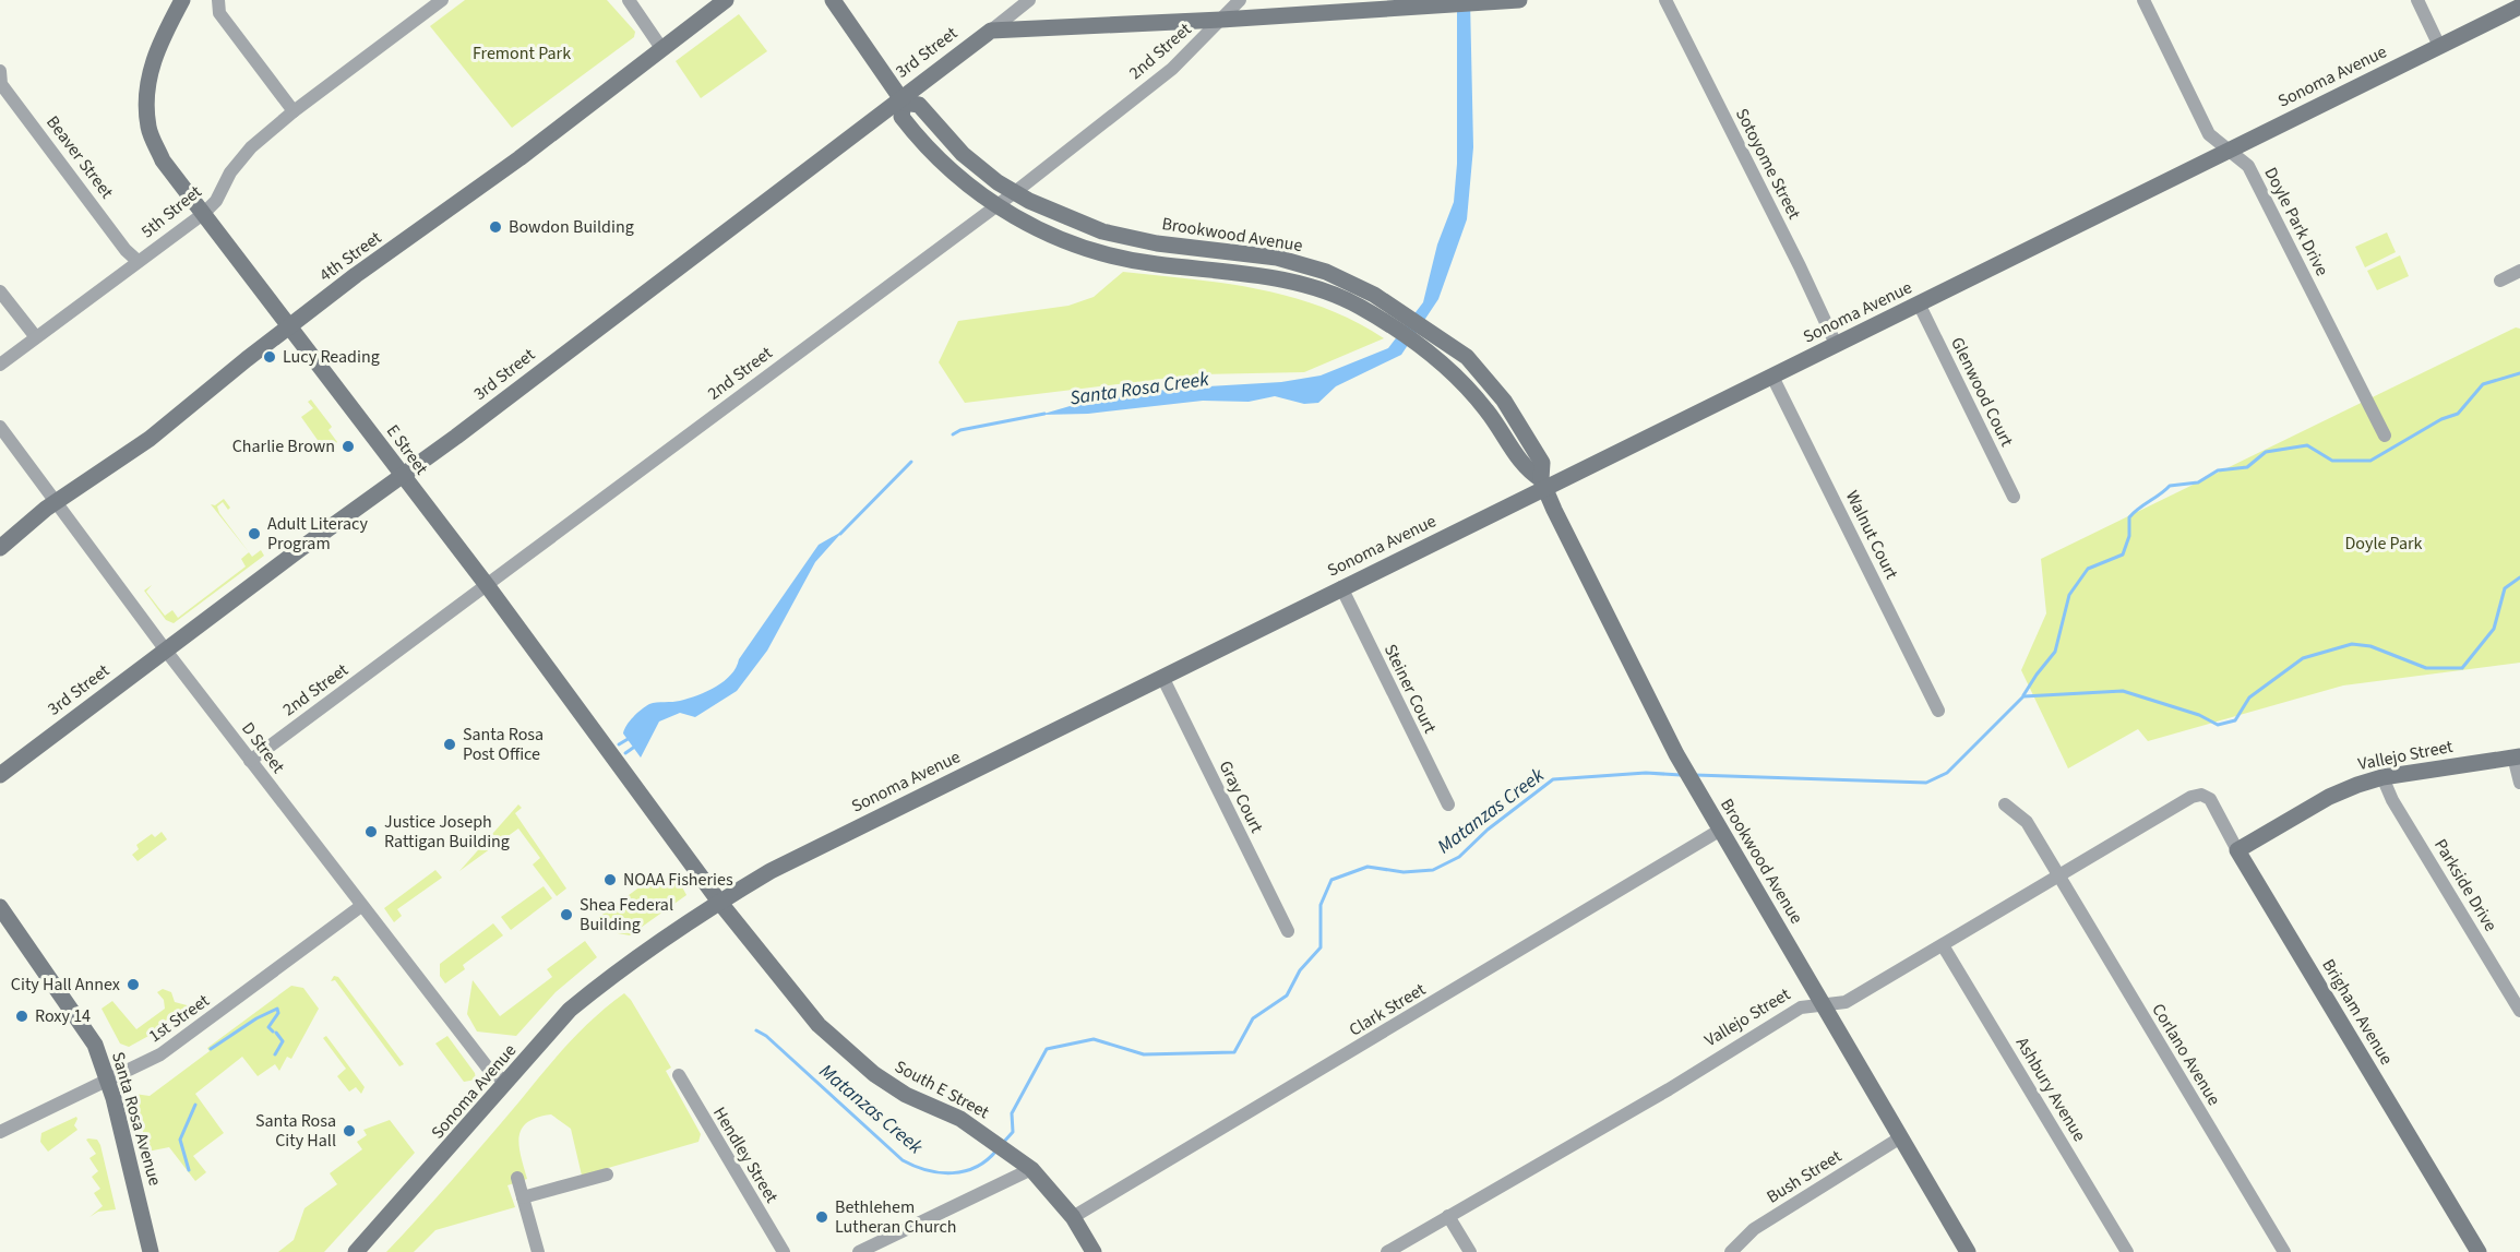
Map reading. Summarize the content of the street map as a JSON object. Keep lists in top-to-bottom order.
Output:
{
  "streets": {
    "street": [
      "2nd Street",
      "3rd Street",
      "Sonoma Avenue",
      "Beaver Street",
      "Sotoyome Street",
      "5th Street",
      "Doyle Park Drive",
      "Brookwood Avenue",
      "4th Street",
      "Glenwood Court",
      "E Street",
      "Walnut Court",
      "Steiner Court",
      "D Street",
      "Vallejo Street",
      "Gray Court",
      "Parkside Drive",
      "Clark Street",
      "Brigham Avenue",
      "1st Street",
      "Corlano Avenue",
      "South E Street",
      "Ashbury Avenue",
      "Santa Rosa Avenue",
      "Hendley Street",
      "Bush Street"
    ]
  },
  "crossings": [
    ["2nd Street", "Brookwood Avenue"],
    ["2nd Street", "E Street"],
    ["2nd Street", "D Street"],
    ["3rd Street", "Brookwood Avenue"],
    ["3rd Street", "E Street"],
    ["3rd Street", "D Street"],
    ["Sonoma Avenue", "Sotoyome Street"],
    ["Sonoma Avenue", "Doyle Park Drive"],
    ["Sonoma Avenue", "Brookwood Avenue"],
    ["Sonoma Avenue", "Glenwood Court"],
    ["Sonoma Avenue", "E Street"],
    ["Sonoma Avenue", "Walnut Court"],
    ["Sonoma Avenue", "Steiner Court"],
    ["Sonoma Avenue", "D Street"],
    ["Sonoma Avenue", "Gray Court"],
    ["Sonoma Avenue", "South E Street"],
    ["Beaver Street", "5th Street"],
    ["5th Street", "E Street"],
    ["Brookwood Avenue", "Vallejo Street"],
    ["Brookwood Avenue", "Clark Street"],
    ["Brookwood Avenue", "Bush Street"],
    ["4th Street", "E Street"],
    ["4th Street", "D Street"],
    ["E Street", "South E Street"],
    ["D Street", "1st Street"],
    ["Vallejo Street", "Parkside Drive"],
    ["Vallejo Street", "Brigham Avenue"],
    ["Vallejo Street", "Corlano Avenue"],
    ["Vallejo Street", "Ashbury Avenue"],
    ["Clark Street", "South E Street"],
    ["1st Street", "Santa Rosa Avenue"]
  ],
  "water": ["Santa Rosa Creek", "Matanzas Creek"],
  "parks": ["Fremont Park", "Doyle Park"],
  "places": [
    "Bowdon Building",
    "Lucy Reading",
    "Charlie Brown",
    "Adult Literacy Program",
    "Santa Rosa Post Office",
    "Justice Joseph Rattigan Building",
    "NOAA Fisheries",
    "Shea Federal Building",
    "City Hall Annex",
    "Roxy 14",
    "Santa Rosa City Hall",
    "Bethlehem Lutheran Church"
  ]
}
